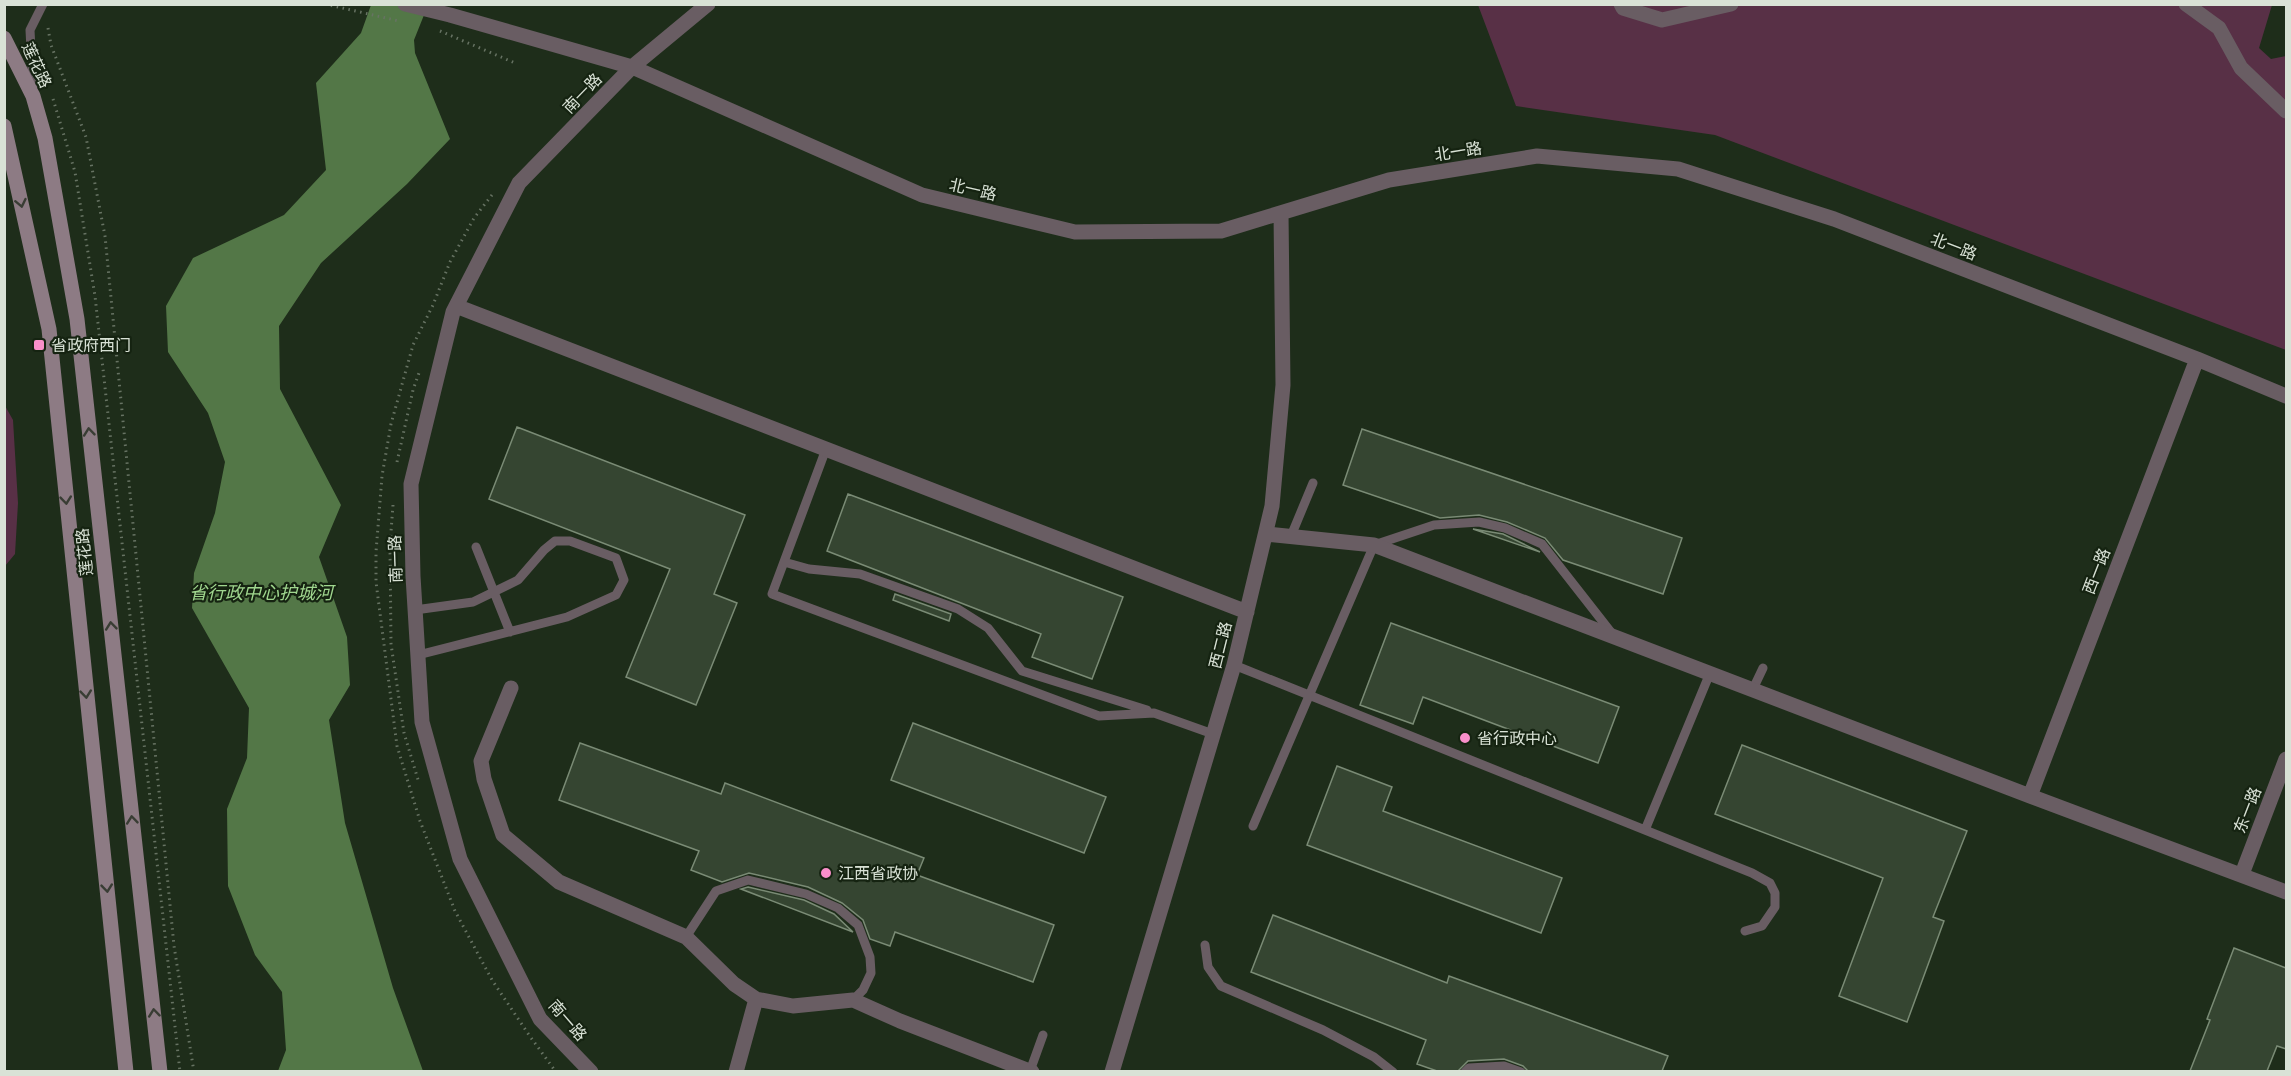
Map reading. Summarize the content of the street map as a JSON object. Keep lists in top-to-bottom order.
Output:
{
  "streets": {
    "main road": ["莲花路"],
    "street": [
      "南一路",
      "北一路",
      "西一路",
      "西二路",
      "东一路"
    ]
  },
  "crossings": [
    ["南一路", "北一路"],
    ["北一路", "西一路"],
    ["北一路", "西二路"]
  ],
  "water": ["省行政中心护城河"],
  "places": {
    "transit": ["省政府西门"],
    "other": ["省行政中心", "江西省政协"]
  }
}
